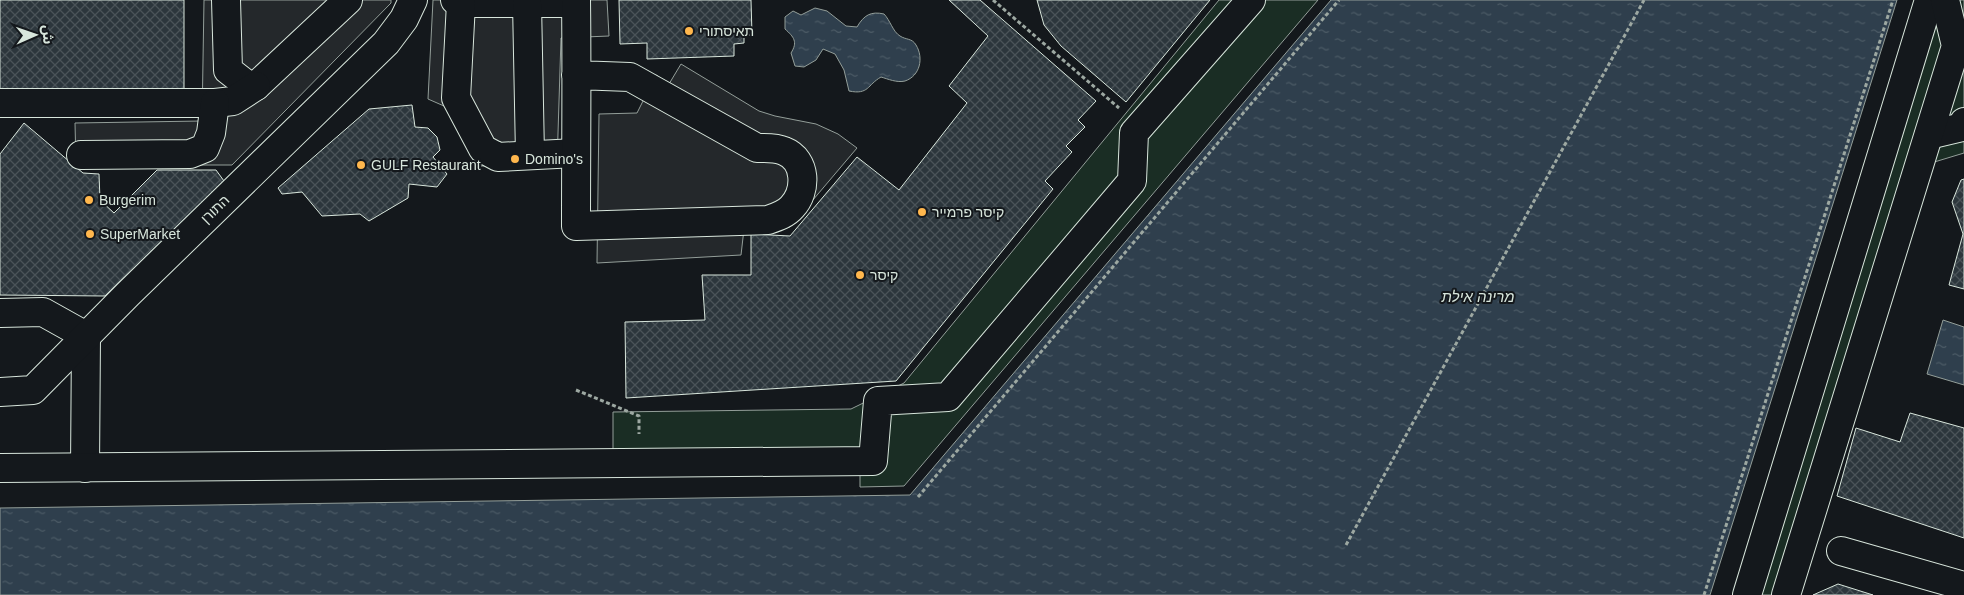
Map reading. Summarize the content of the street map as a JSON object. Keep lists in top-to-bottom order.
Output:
{
  "streets": {
    "street": ["התורן"]
  },
  "water": ["מרינה אילת"],
  "places": [
    "תאיסתורי",
    "Domino's",
    "GULF Restaurant",
    "Burgerim",
    "קיסר פרמייר",
    "SuperMarket",
    "קיסר"
  ],
  "north": "right"
}
